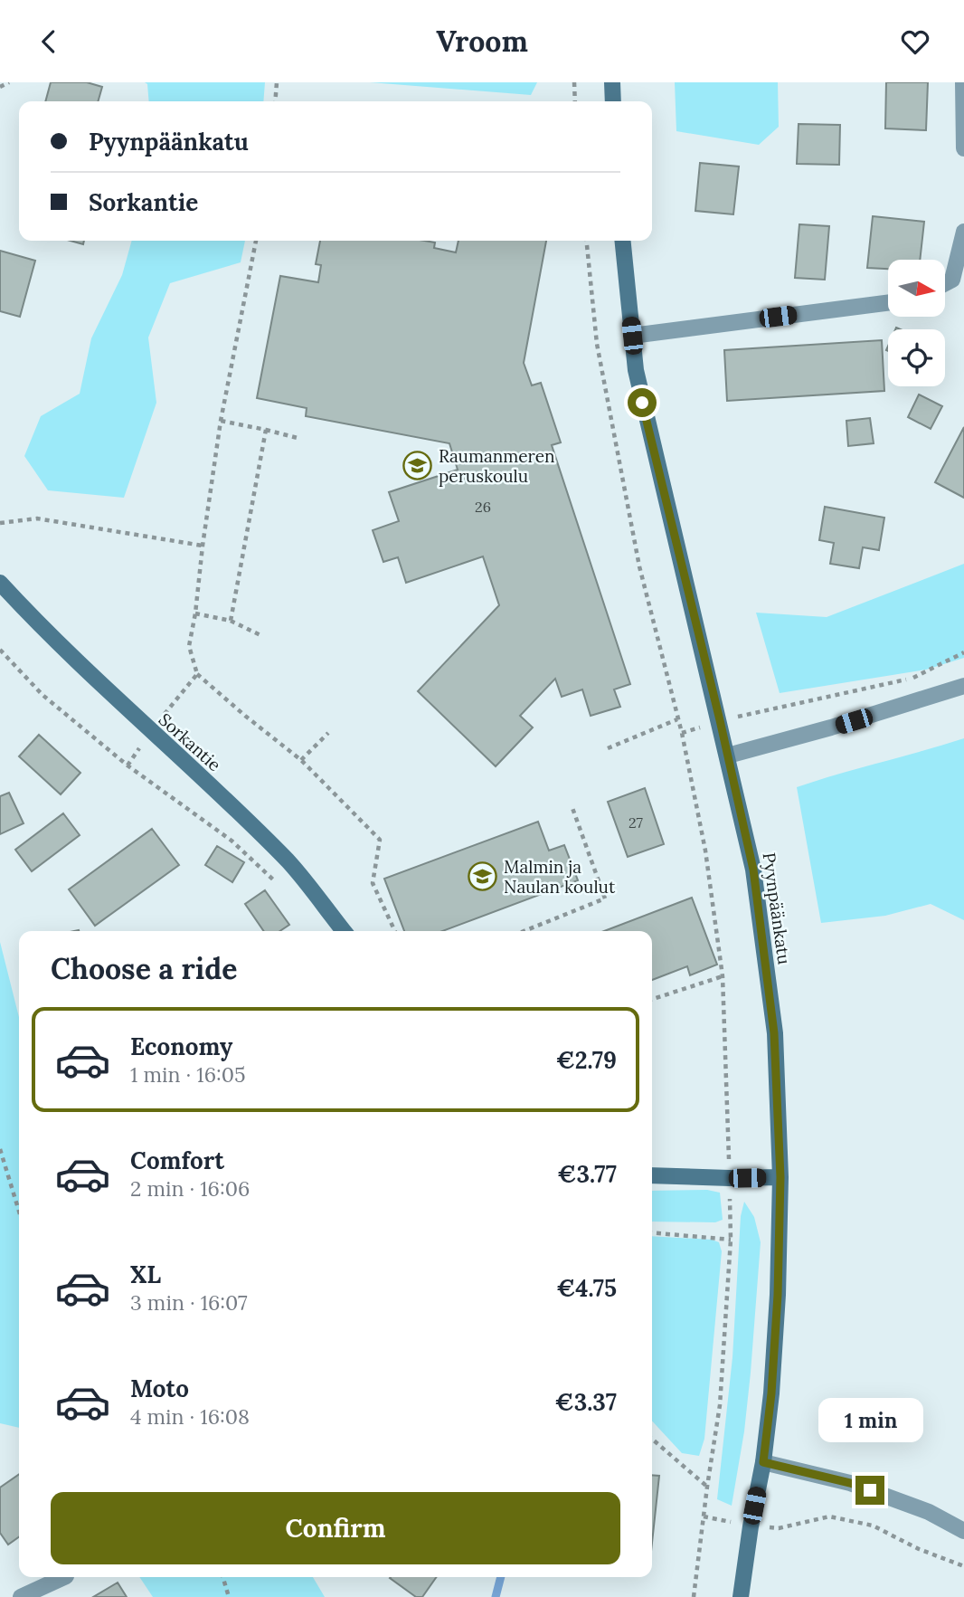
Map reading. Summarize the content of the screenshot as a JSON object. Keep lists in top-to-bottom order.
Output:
{
  "streets": {
    "main road": ["Sorkantie", "Pyynpäänkatu"]
  },
  "places": {
    "school or university": ["Raumanmeren peruskoulu", "Malmin ja Naulan koulut"]
  },
  "house_numbers": ["26", "27"],
  "north": "right",
  "page": {
    "header": "Vroom",
    "banner": ["Pyynpäänkatu", "Sorkantie"],
    "heading": "Choose a ride",
    "list": [
      {
        "name": "Economy",
        "note": "1 min · 16:05",
        "value": "€2.79"
      },
      {
        "name": "Comfort",
        "note": "2 min · 16:06",
        "value": "€3.77"
      },
      {
        "name": "XL",
        "note": "3 min · 16:07",
        "value": "€4.75"
      },
      {
        "name": "Moto",
        "note": "4 min · 16:08",
        "value": "€3.37"
      }
    ],
    "bubble": "1 min",
    "buttons": "Confirm"
  }
}
